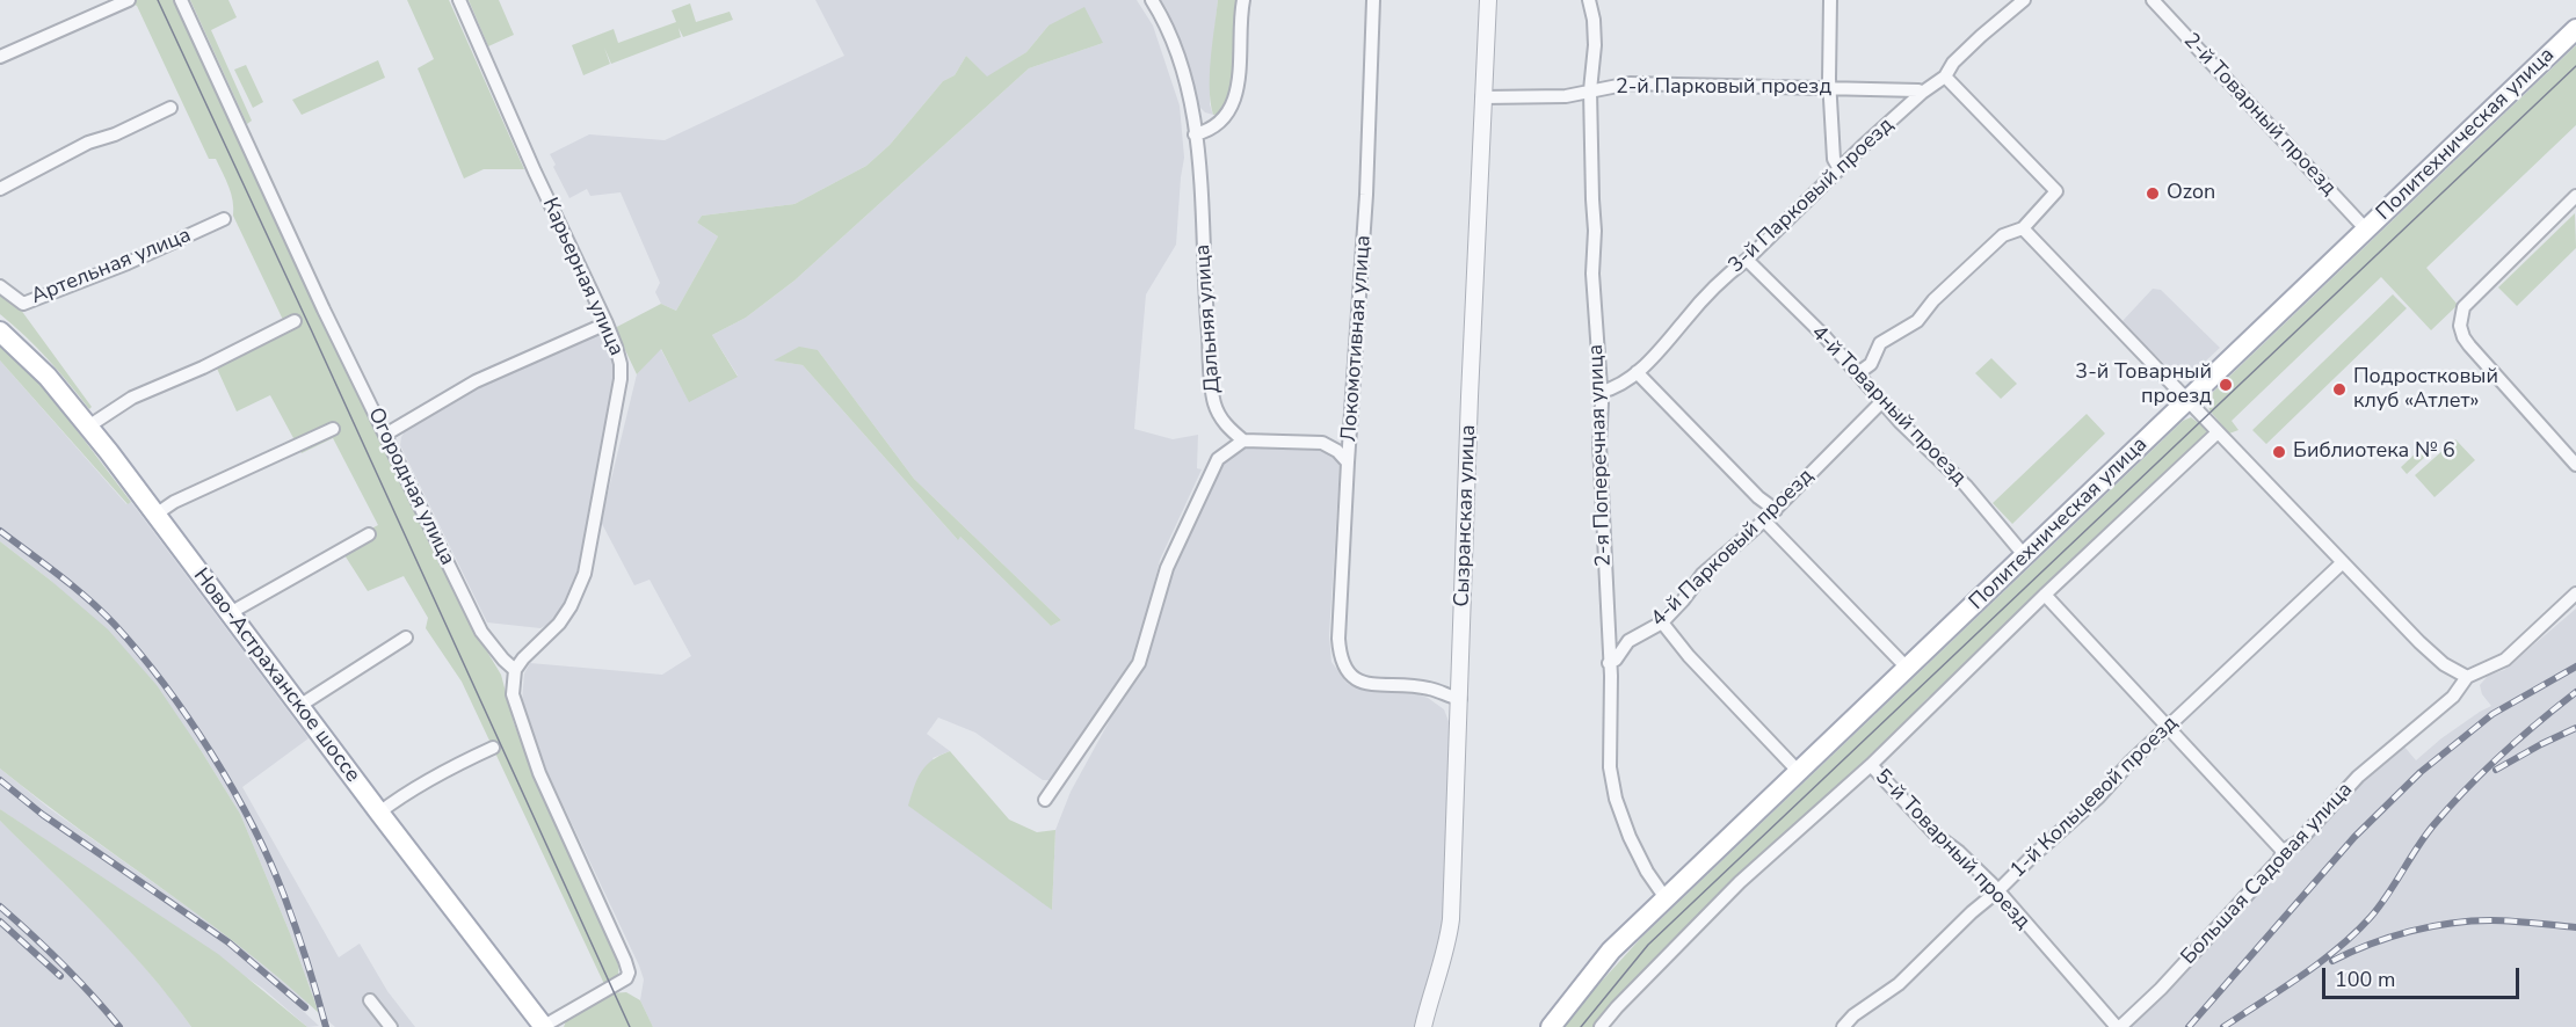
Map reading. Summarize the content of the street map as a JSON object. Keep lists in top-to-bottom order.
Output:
{
  "streets": {
    "main road": ["Политехническая улица", "Ново-Астраханское шоссе"],
    "street": [
      "2-й Парковый проезд",
      "2-й Товарный проезд",
      "3-й Парковый проезд",
      "Артельная улица",
      "Карьерная улица",
      "Дальняя улица",
      "Локомотивная улица",
      "4-й Товарный проезд",
      "2-я Поперечная улица",
      "Огородная улица",
      "Сызранская улица",
      "4-й Парковый проезд",
      "1-й Кольцевой проезд",
      "5-й Товарный проезд",
      "Большая Садовая улица"
    ]
  },
  "crossings": [
    ["2-й Парковый проезд", "3-й Парковый проезд"],
    ["2-й Парковый проезд", "2-я Поперечная улица"],
    ["2-й Парковый проезд", "Сызранская улица"],
    ["2-й Товарный проезд", "Политехническая улица"],
    ["Политехническая улица", "4-й Товарный проезд"],
    ["Политехническая улица", "2-я Поперечная улица"],
    ["3-й Парковый проезд", "4-й Товарный проезд"],
    ["3-й Парковый проезд", "2-я Поперечная улица"],
    ["Карьерная улица", "Огородная улица"],
    ["Локомотивная улица", "Сызранская улица"],
    ["4-й Товарный проезд", "4-й Парковый проезд"],
    ["2-я Поперечная улица", "4-й Парковый проезд"],
    ["1-й Кольцевой проезд", "5-й Товарный проезд"],
    ["5-й Товарный проезд", "Большая Садовая улица"]
  ],
  "places": [
    "Ozon",
    "3-й Товарный проезд",
    "Подростковый клуб «Атлет»",
    "Библиотека № 6"
  ],
  "scale_bar": "100 m"
}
